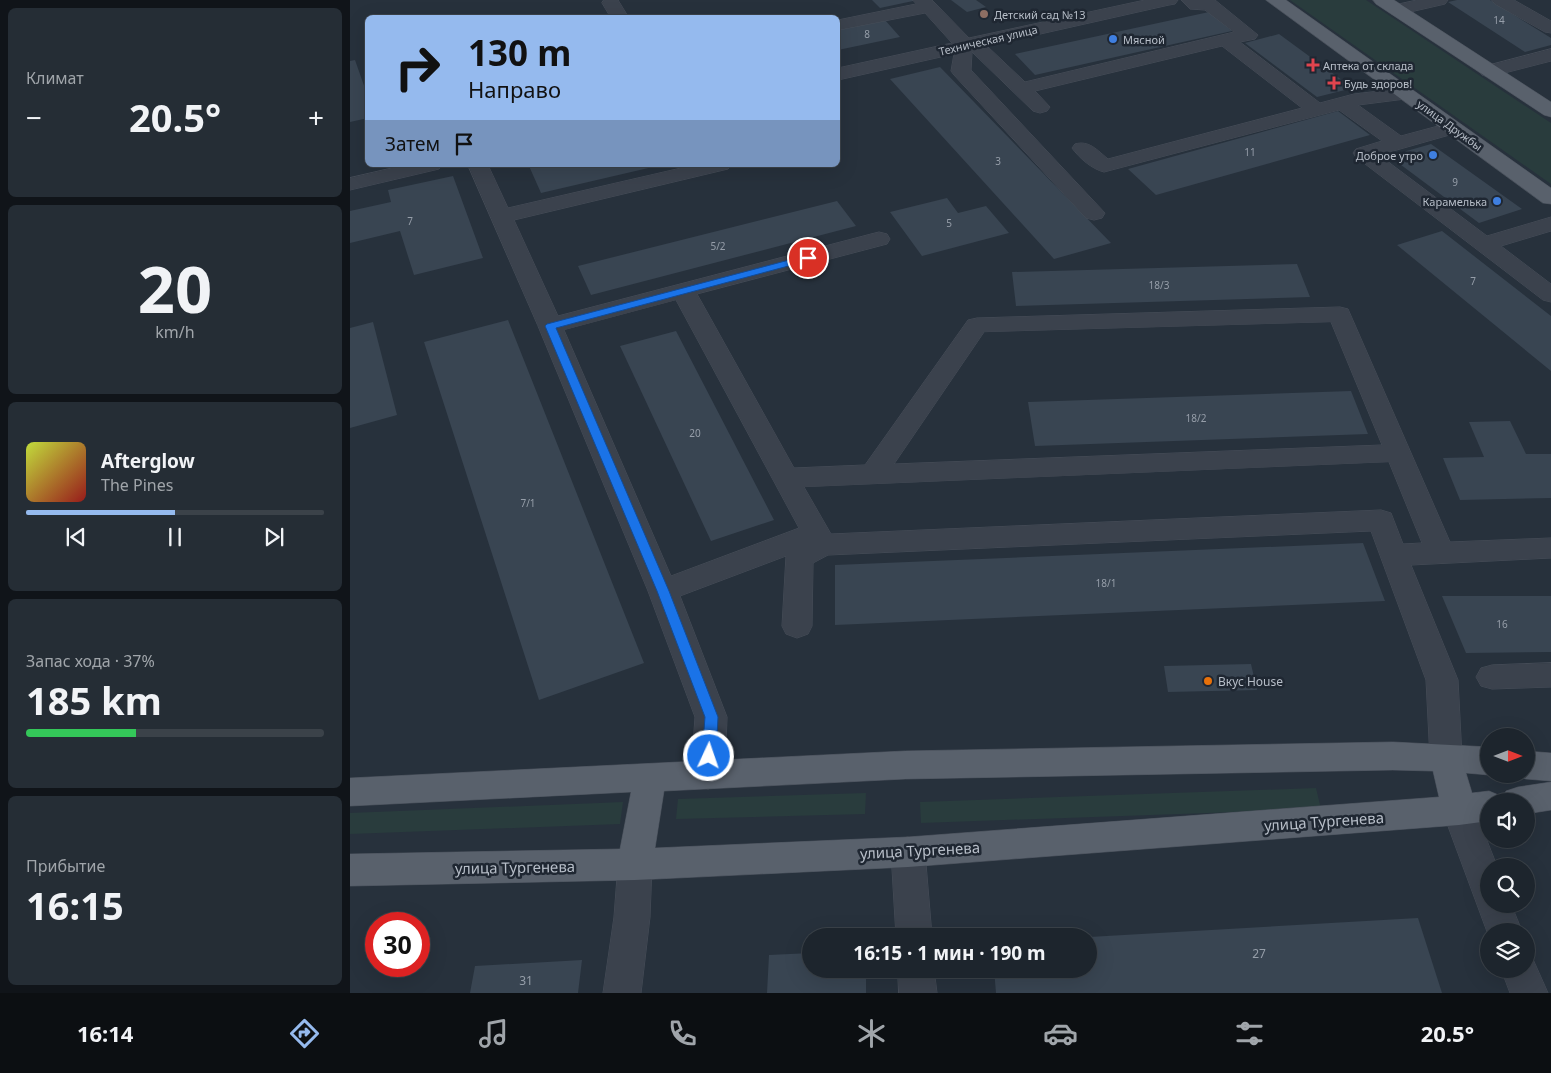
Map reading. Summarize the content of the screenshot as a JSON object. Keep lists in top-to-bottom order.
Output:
{
  "streets": {
    "main road": ["улица Дружбы", "улица Тургенева"],
    "street": ["Техническая улица"]
  },
  "places": {
    "other": [
      "Детский сад №13",
      "Мясной",
      "Доброе утро",
      "Карамелька",
      "Вкус House"
    ],
    "health": ["Аптека от склада", "Будь здоров!"]
  },
  "house_numbers": [
    "14",
    "8",
    "11",
    "3",
    "9",
    "7",
    "5",
    "5/2",
    "7",
    "18/3",
    "18/2",
    "20",
    "7/1",
    "18/1",
    "16",
    "27",
    "31"
  ],
  "north": "right",
  "page": {
    "tile": [
      "Климат",
      ["20", "km/h"],
      ["Запас хода · 37%", "185 km"],
      ["Прибытие", "16:15"]
    ],
    "turn": ["130 m", "Направо"],
    "heat": ["−", "20.5°", "+"],
    "then": "Затем",
    "song": ["Afterglow", "The Pines"],
    "limit": "30",
    "trip": "16:15 · 1 мин · 190 m",
    "tabs": ["16:14", "20.5°"]
  }
}
